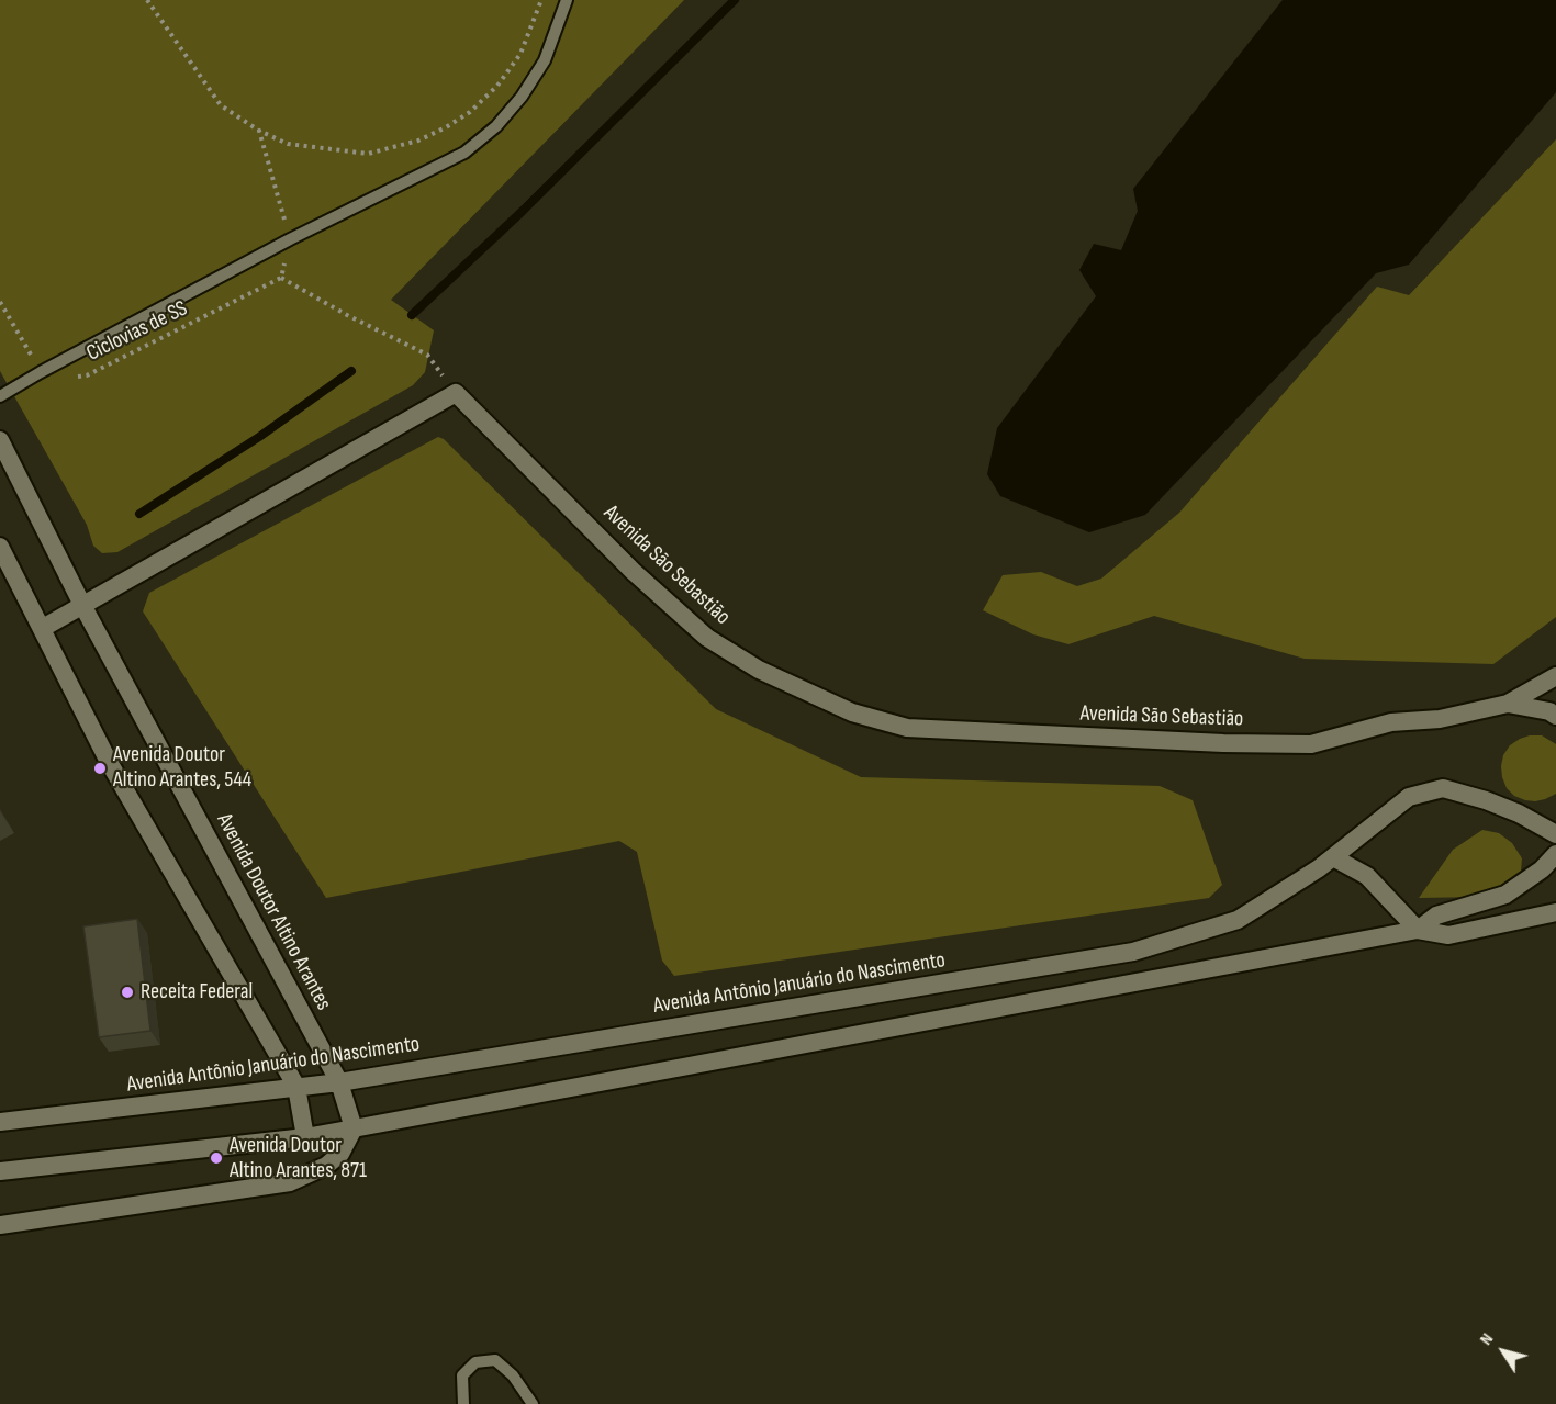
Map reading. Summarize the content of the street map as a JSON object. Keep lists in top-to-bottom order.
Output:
{
  "streets": {
    "street": ["Avenida São Sebastião", "Avenida Doutor Altino Arantes", "Avenida Antônio Januário do Nascimento"],
    "path": ["Ciclovias de SS"]
  },
  "crossings": [
    ["Avenida Doutor Altino Arantes", "Avenida Antônio Januário do Nascimento"]
  ],
  "places": ["Avenida Doutor Altino Arantes, 544", "Receita Federal", "Avenida Doutor Altino Arantes, 871"],
  "north": "top left"
}
